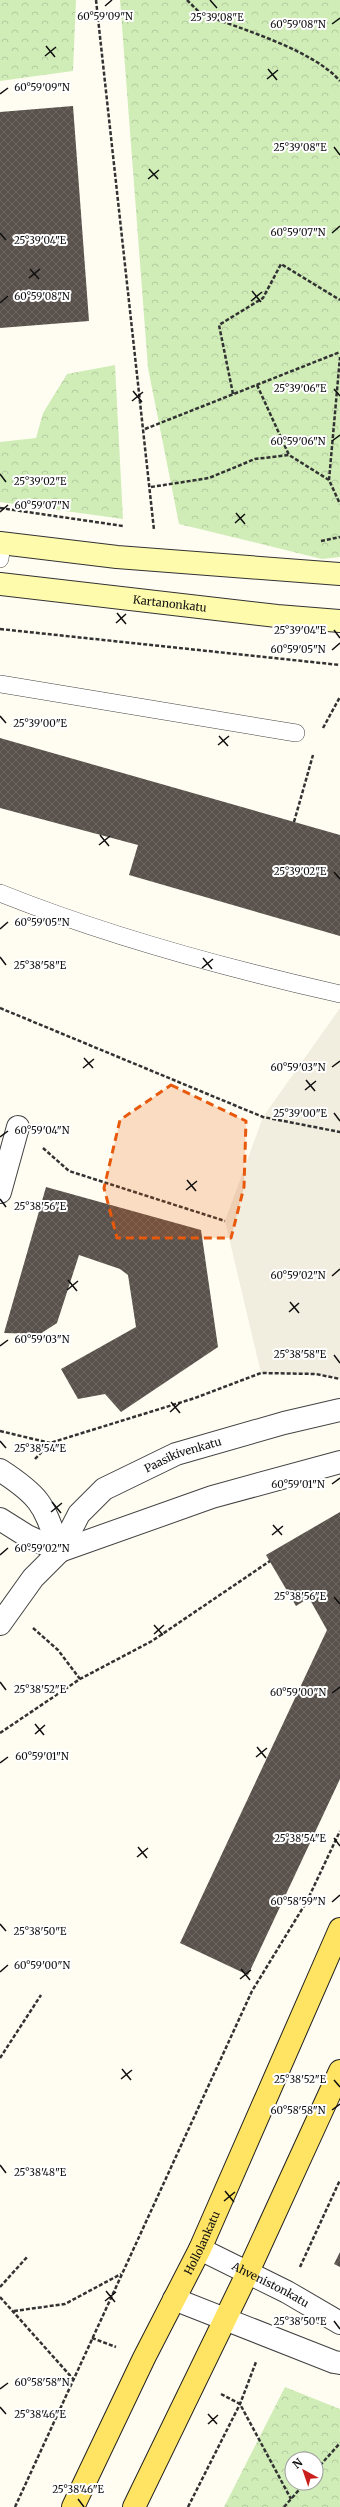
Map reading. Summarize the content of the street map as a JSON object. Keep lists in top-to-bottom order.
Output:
{
  "streets": {
    "main road": ["Kartanonkatu", "Hollolankatu"],
    "street": ["Paasikivenkatu", "Ahvenistonkatu"]
  },
  "crossings": [
    ["Hollolankatu", "Ahvenistonkatu"]
  ],
  "north": "top left",
  "coordinates": [
    "60°59'09\"N",
    "25°39'08\"E",
    "60°59'08\"N",
    "60°59'07\"N",
    "25°39'04\"E",
    "25°39'06\"E",
    "60°59'06\"N",
    "25°39'02\"E",
    "60°59'05\"N",
    "25°39'00\"E",
    "25°38'58\"E",
    "60°59'03\"N",
    "60°59'04\"N",
    "25°38'56\"E",
    "60°59'02\"N",
    "25°38'54\"E",
    "60°59'01\"N",
    "25°38'52\"E",
    "60°59'00\"N",
    "60°58'59\"N",
    "25°38'50\"E",
    "60°58'58\"N",
    "25°38'48\"E",
    "25°38'46\"E"
  ]
}
